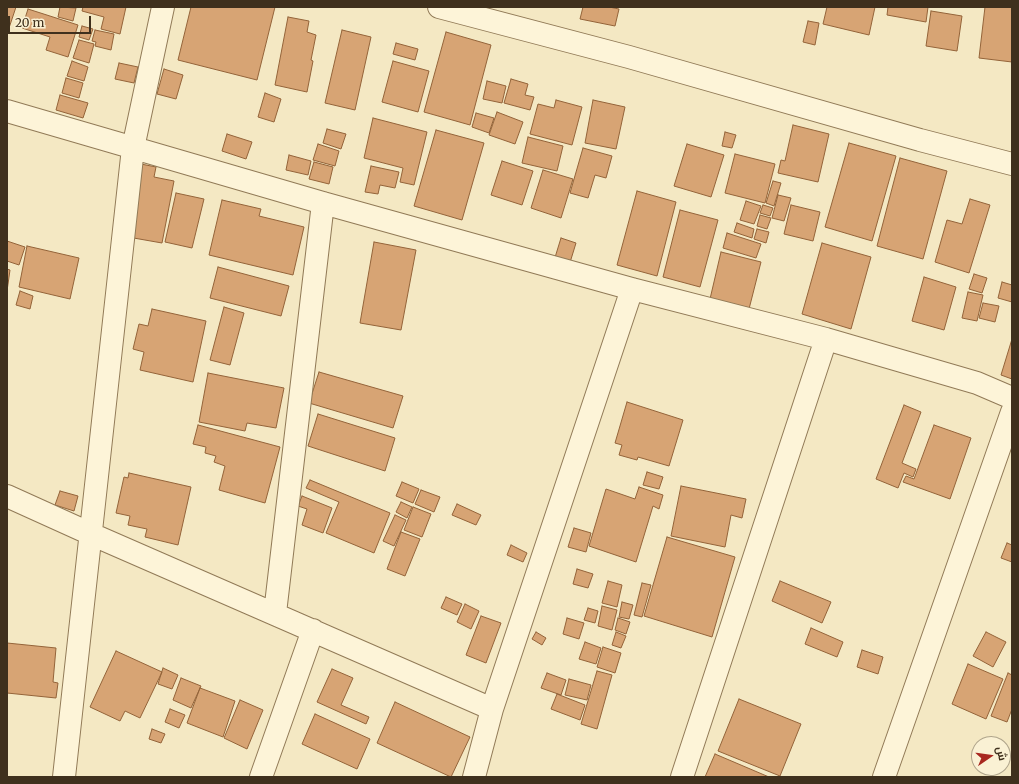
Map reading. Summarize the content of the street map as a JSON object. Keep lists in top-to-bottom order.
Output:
{
  "scale_bar": "20 m",
  "north": "right"
}
